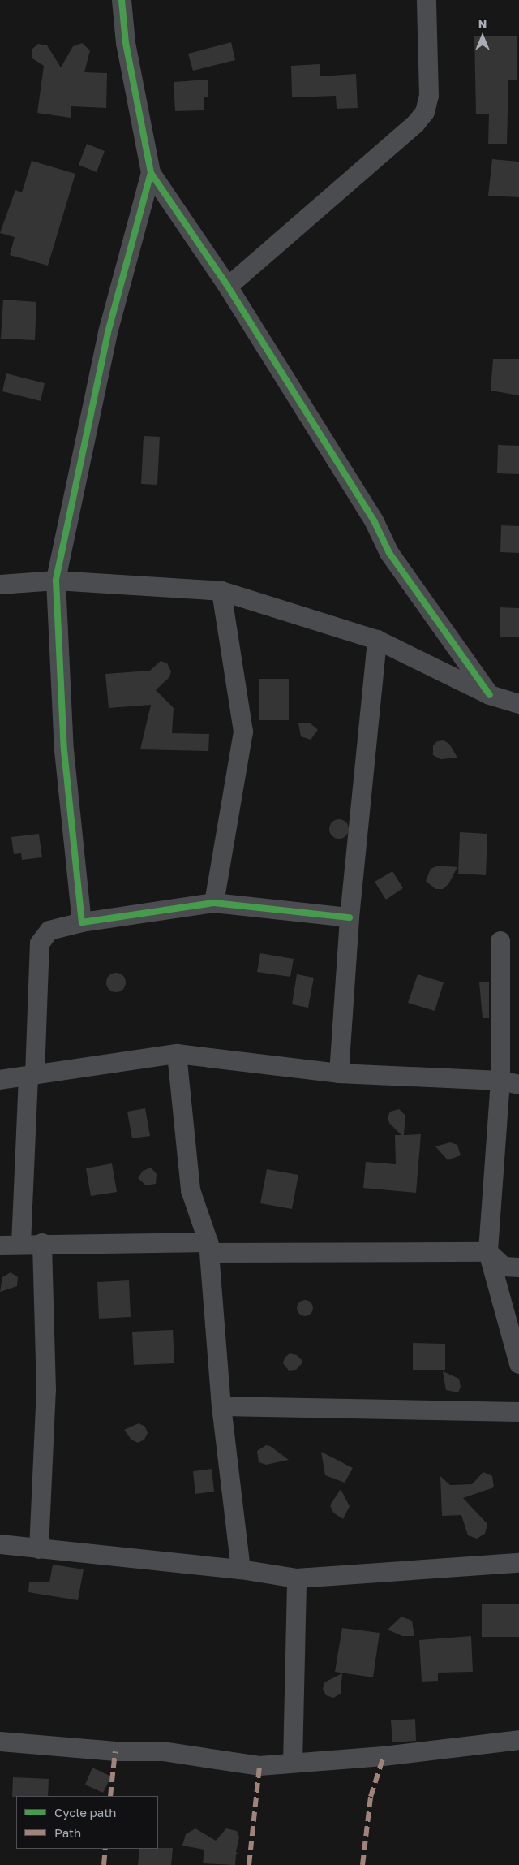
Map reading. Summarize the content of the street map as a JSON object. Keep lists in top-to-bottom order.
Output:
{
  "legend": ["Cycle path", "Path"],
  "north": "top"
}
